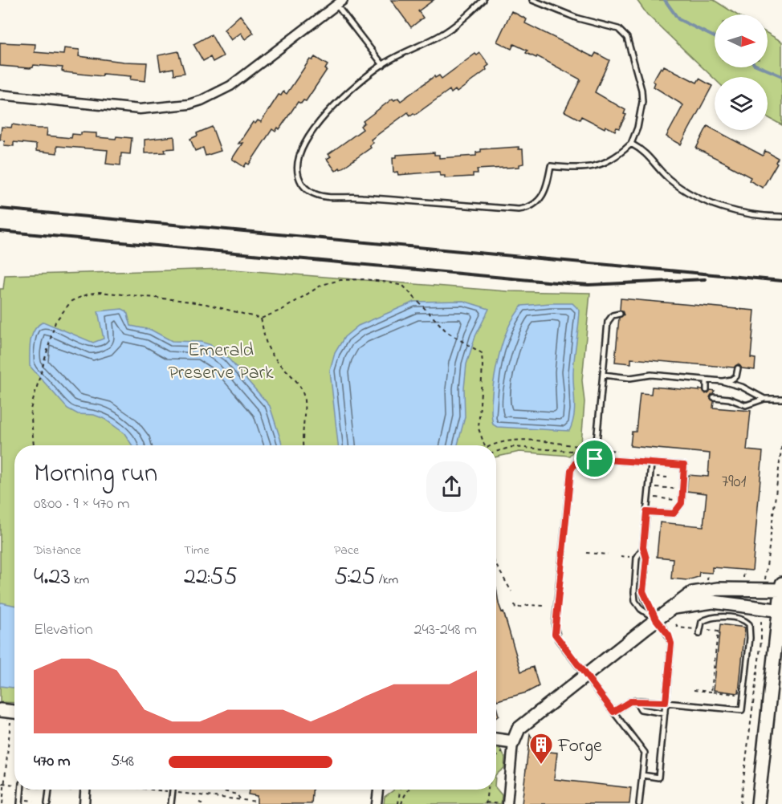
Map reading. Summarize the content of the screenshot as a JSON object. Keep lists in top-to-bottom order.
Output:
{
  "parks": ["Emerald Preserve Park"],
  "places": {
    "building": ["Forge"]
  },
  "house_numbers": ["7901"],
  "north": "right",
  "page": {
    "heading": ["Morning run", "08:00 · 9 × 470 m"],
    "stats": [
      ["Distance", "4.23 km"],
      ["Time", "22:55"],
      ["Pace", "5:25 /km"]
    ],
    "chart": ["Elevation", "243–248 m"],
    "list": [
      {
        "name": "470 m",
        "note": "5:48"
      }
    ]
  }
}
